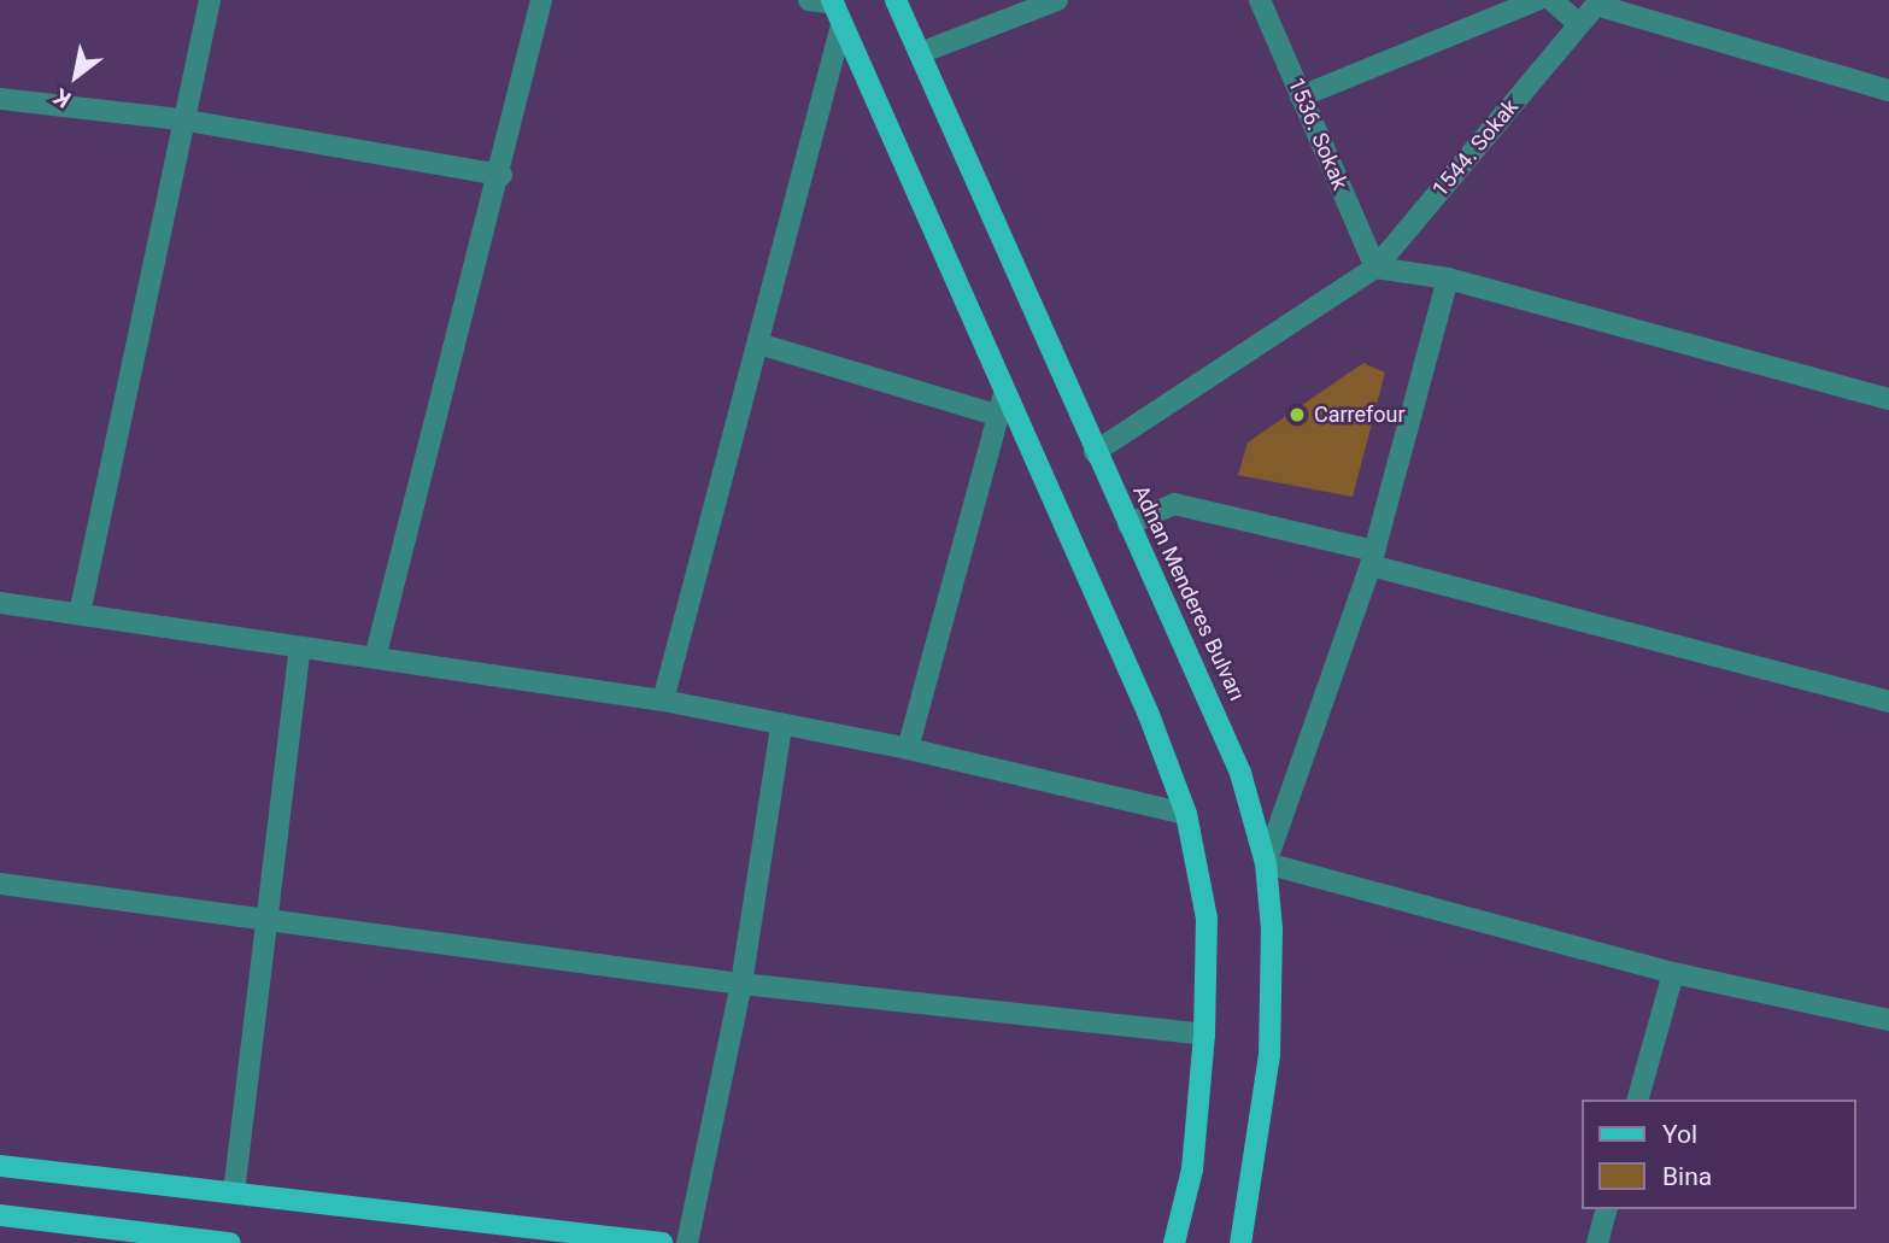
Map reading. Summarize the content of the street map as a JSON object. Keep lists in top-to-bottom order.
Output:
{
  "streets": {
    "main road": ["Adnan Menderes Bulvarı"],
    "street": ["1536. Sokak", "1544. Sokak"]
  },
  "crossings": [
    ["1536. Sokak", "1544. Sokak"],
    ["1544. Sokak", "Adnan Menderes Bulvarı"]
  ],
  "places": ["Carrefour"],
  "legend": ["Yol", "Bina"],
  "north": "bottom left"
}
